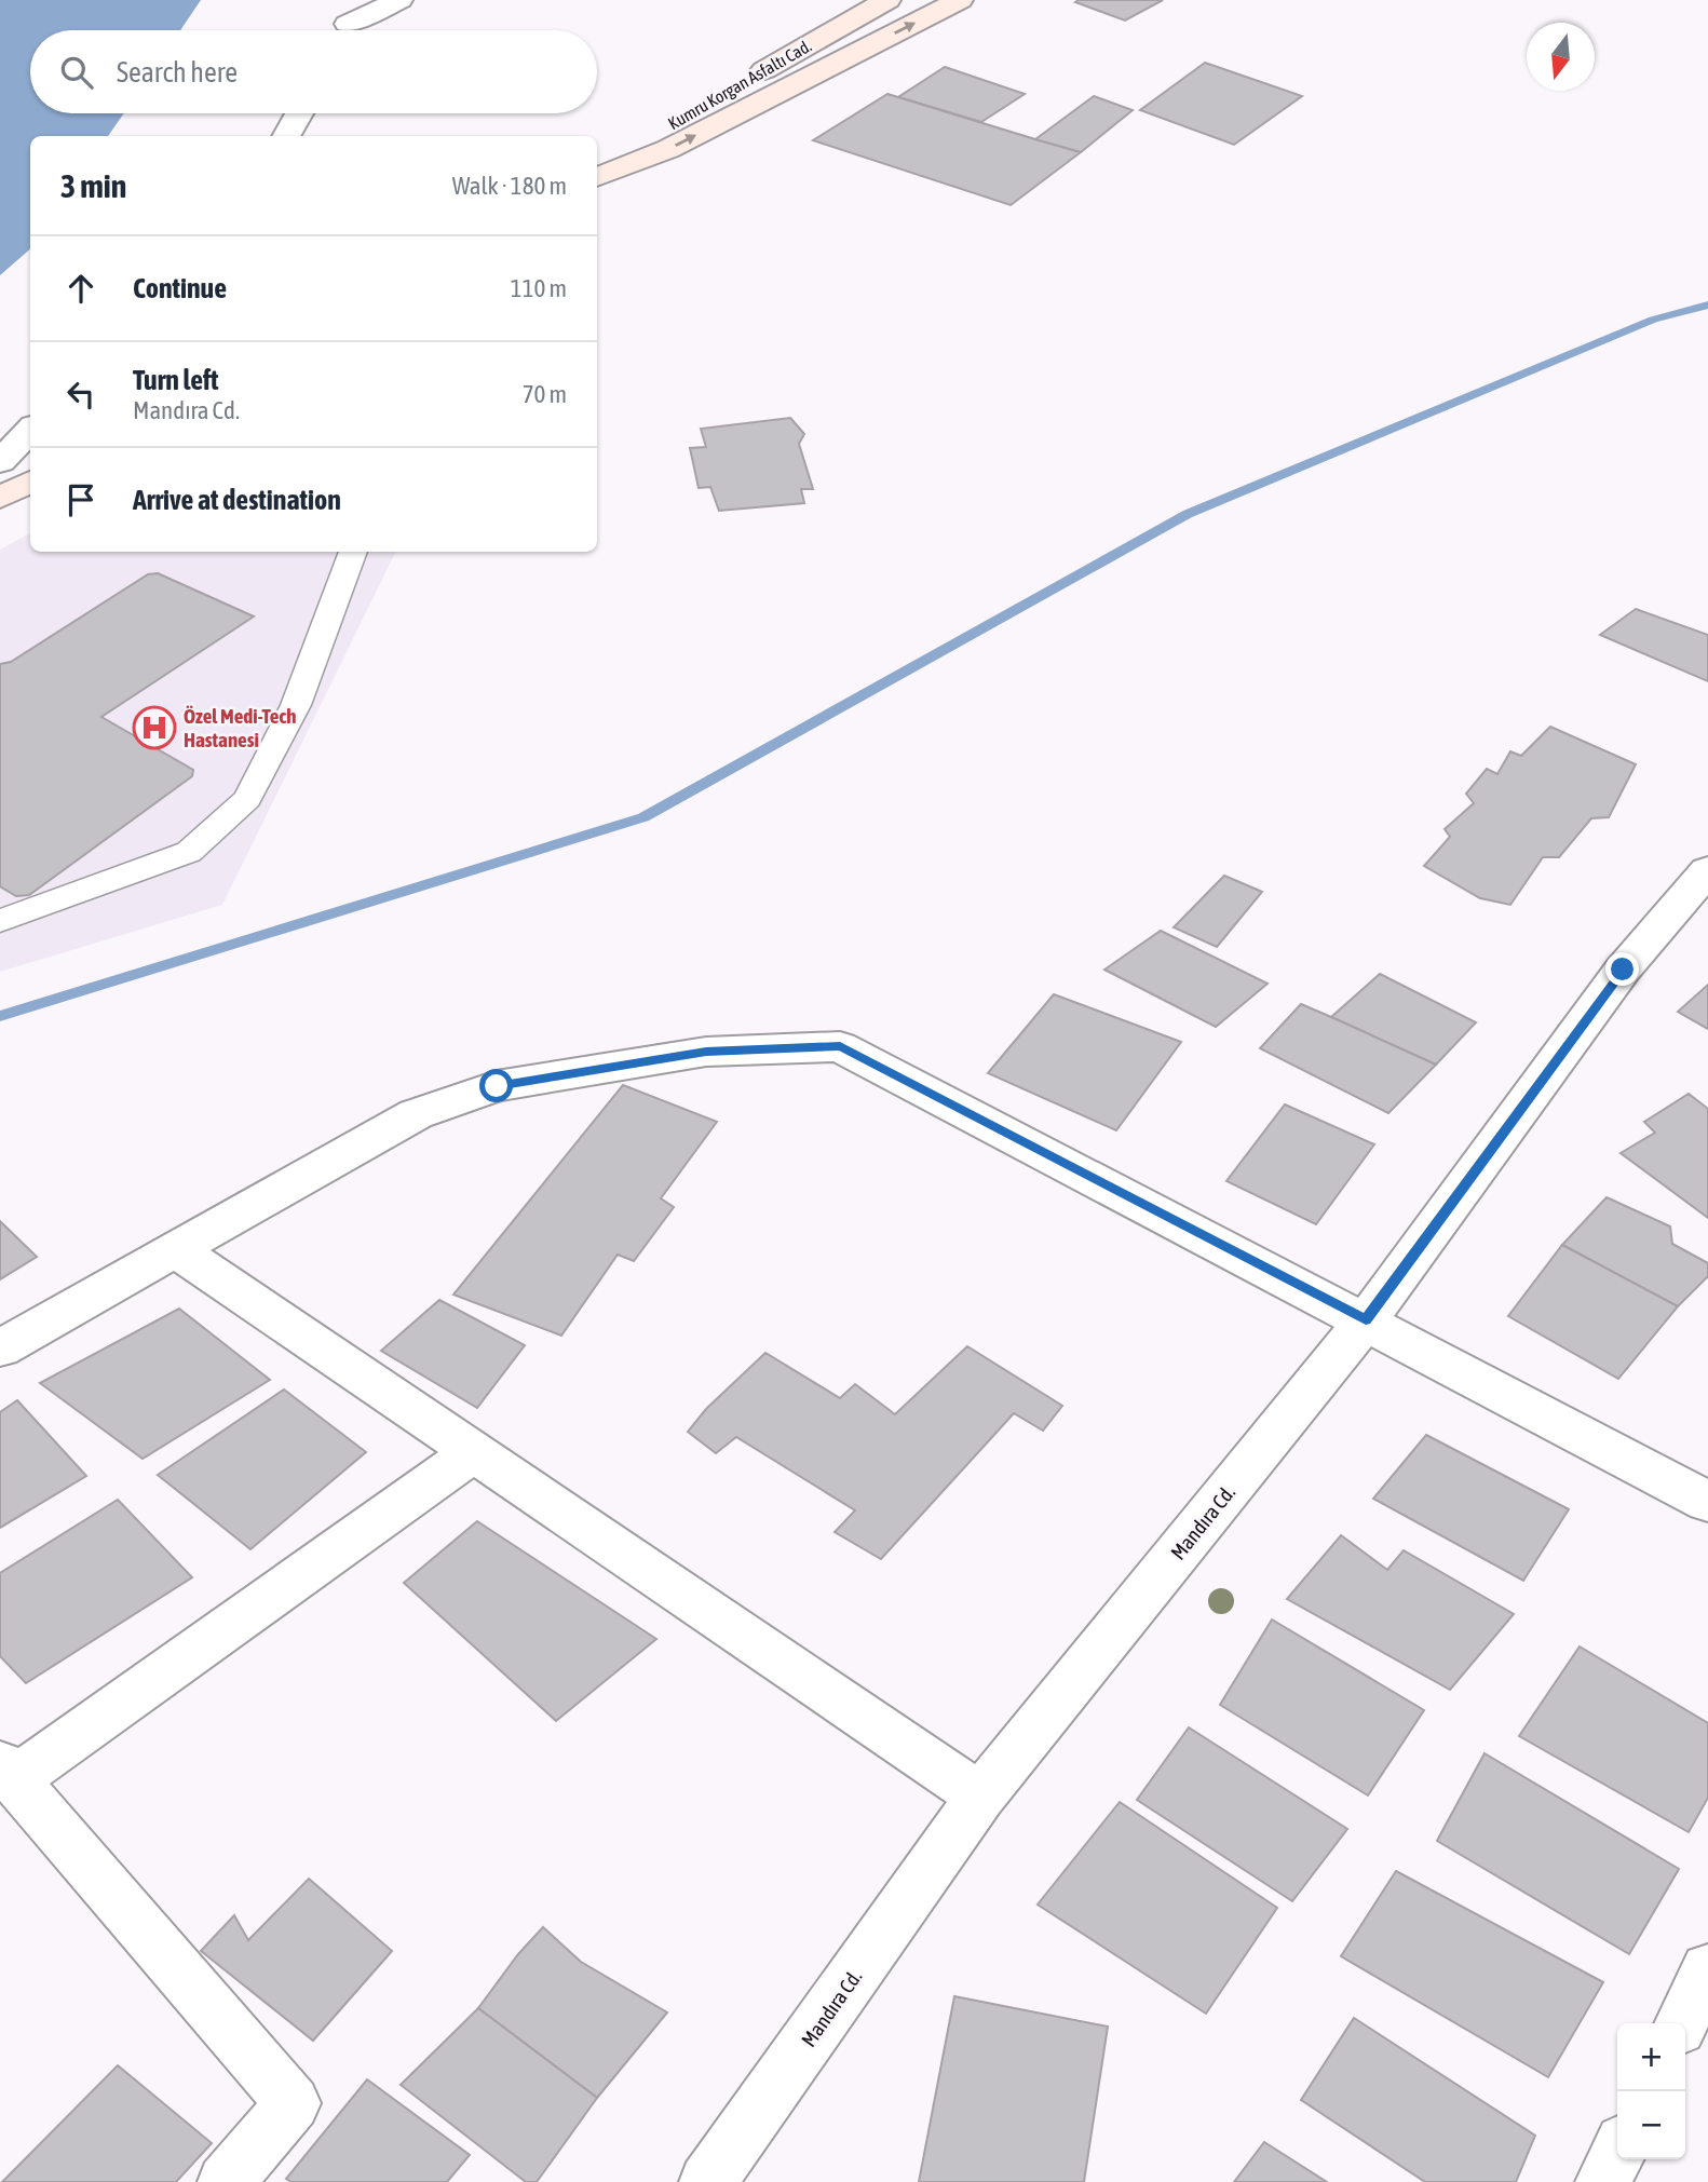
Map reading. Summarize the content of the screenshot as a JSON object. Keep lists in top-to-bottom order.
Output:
{
  "streets": {
    "main road": ["Kumru Korgan Asfaltı Cad."],
    "street": ["Mandıra Cd."]
  },
  "places": {
    "hospital": ["Özel Medi-Tech Hastanesi"]
  },
  "north": "bottom",
  "page": {
    "search": "Search here",
    "heading": ["3 min", "Walk · 180 m"],
    "list": [
      ["Continue", "110 m"],
      ["Turn left", "Mandıra Cd.", "70 m"],
      "Arrive at destination"
    ],
    "map_buttons": ["+", "−"]
  }
}
